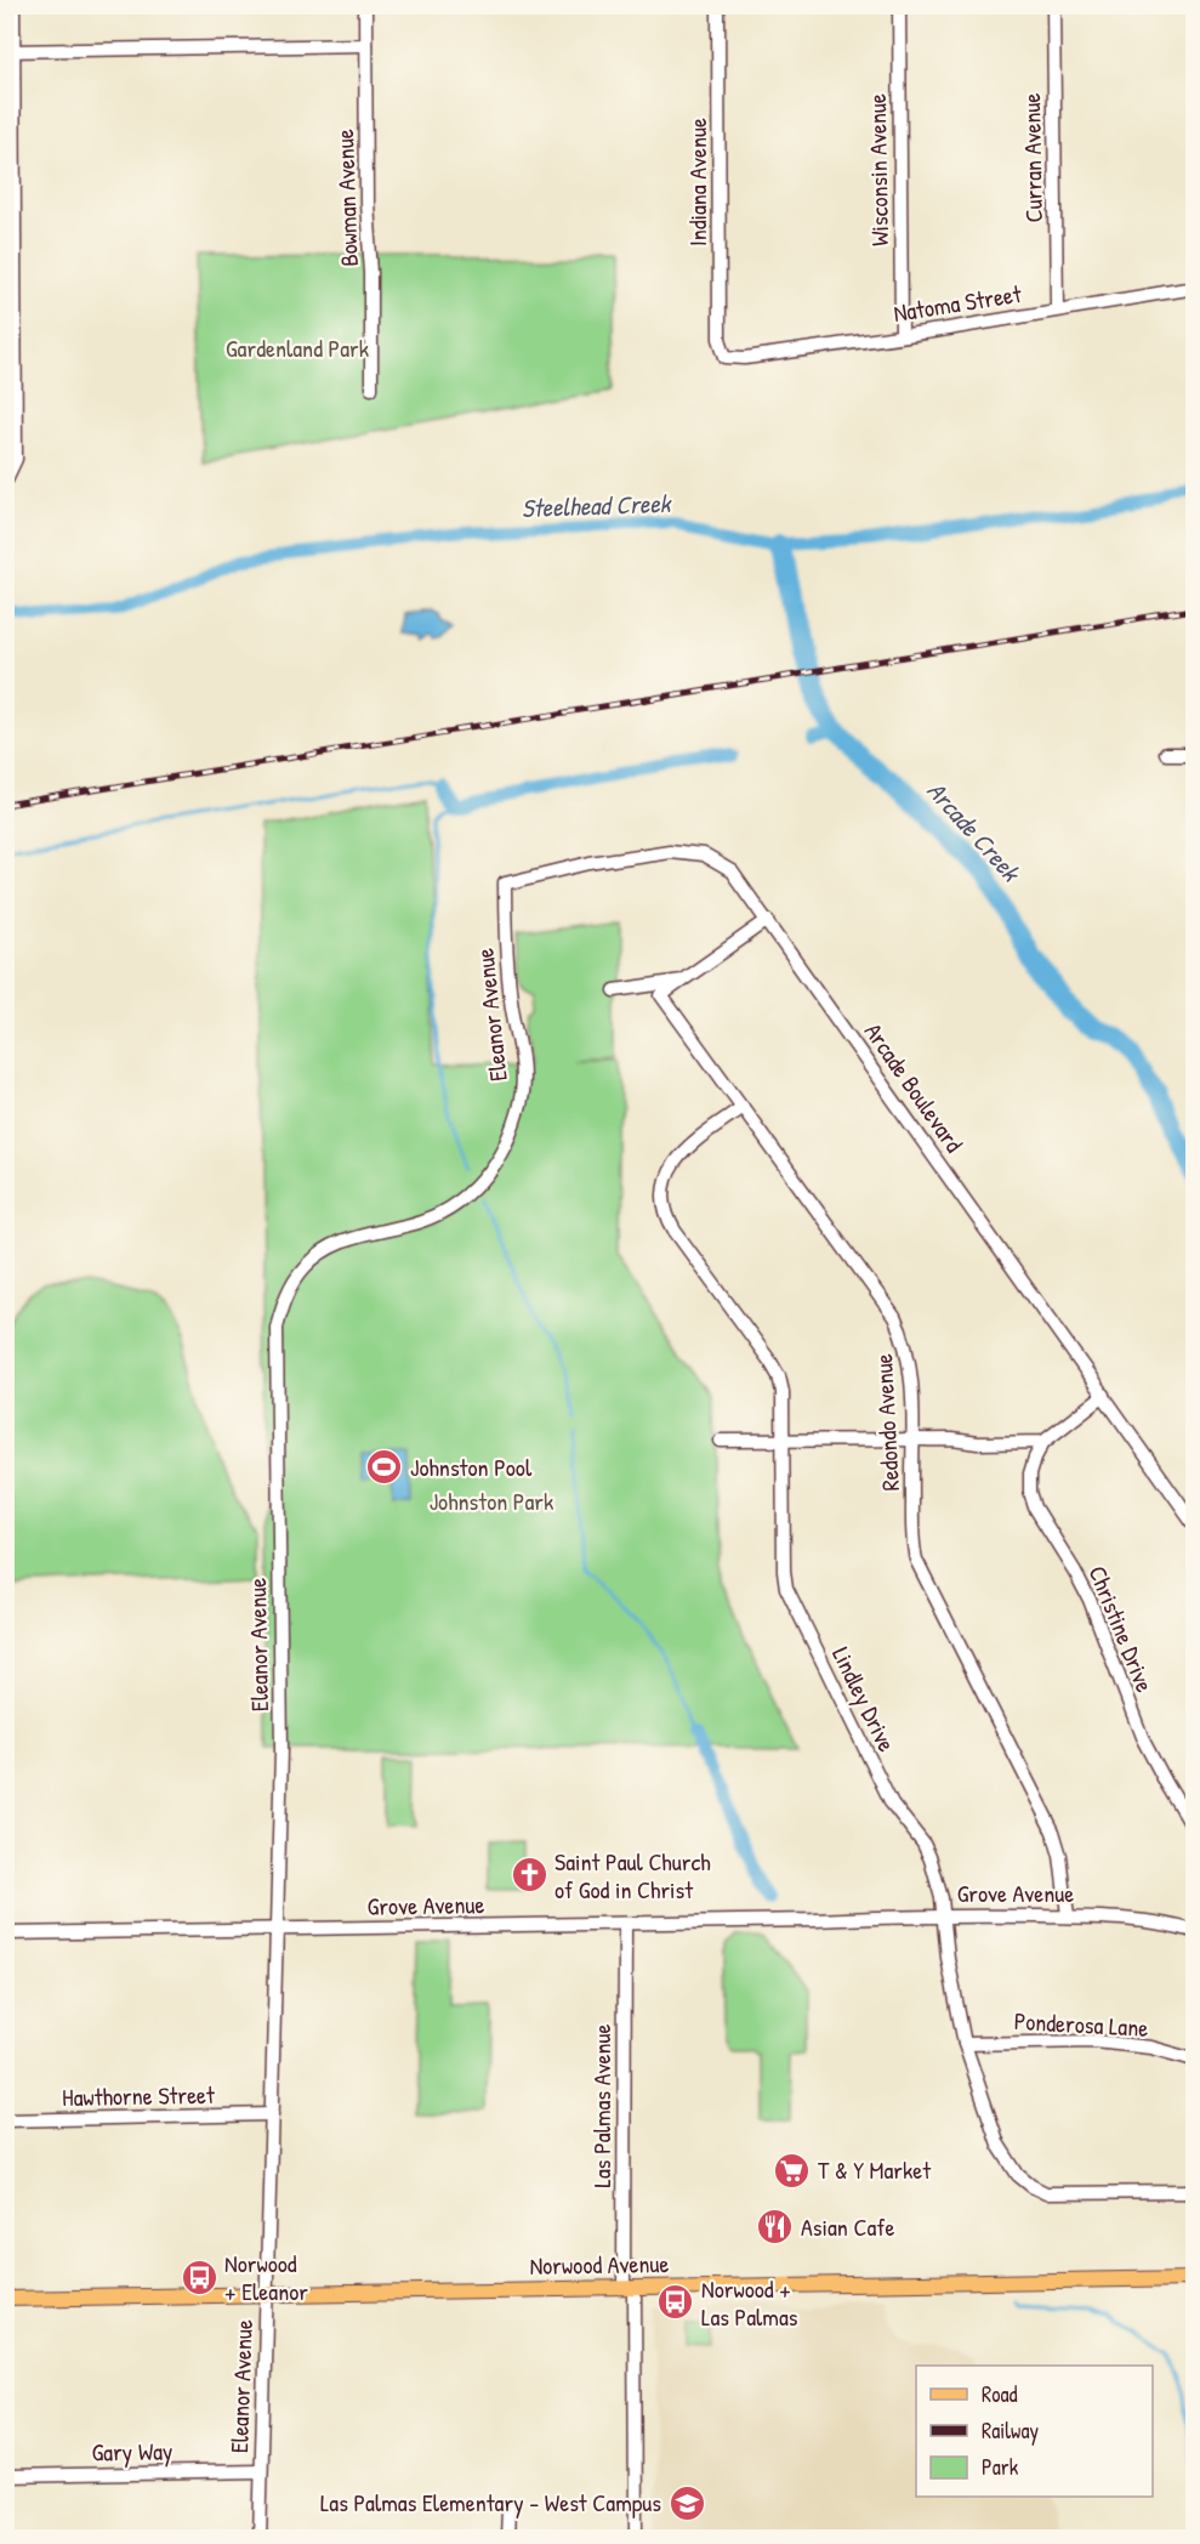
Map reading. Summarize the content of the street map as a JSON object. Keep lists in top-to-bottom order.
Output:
{
  "streets": {
    "main road": ["Norwood Avenue"],
    "street": [
      "Curran Avenue",
      "Wisconsin Avenue",
      "Indiana Avenue",
      "Bowman Avenue",
      "Natoma Street",
      "Eleanor Avenue",
      "Arcade Boulevard",
      "Redondo Avenue",
      "Christine Drive",
      "Lindley Drive",
      "Grove Avenue",
      "Ponderosa Lane",
      "Hawthorne Street",
      "Las Palmas Avenue",
      "Gary Way"
    ]
  },
  "crossings": [
    ["Curran Avenue", "Natoma Street"],
    ["Wisconsin Avenue", "Natoma Street"],
    ["Indiana Avenue", "Natoma Street"],
    ["Eleanor Avenue", "Arcade Boulevard"],
    ["Eleanor Avenue", "Grove Avenue"],
    ["Eleanor Avenue", "Hawthorne Street"],
    ["Eleanor Avenue", "Norwood Avenue"],
    ["Eleanor Avenue", "Gary Way"],
    ["Redondo Avenue", "Lindley Drive"],
    ["Redondo Avenue", "Grove Avenue"],
    ["Lindley Drive", "Grove Avenue"],
    ["Lindley Drive", "Ponderosa Lane"],
    ["Grove Avenue", "Las Palmas Avenue"],
    ["Las Palmas Avenue", "Norwood Avenue"]
  ],
  "water": ["Steelhead Creek", "Arcade Creek"],
  "parks": ["Gardenland Park", "Johnston Park"],
  "places": {
    "sports": ["Johnston Pool"],
    "church": ["Saint Paul Church of God in Christ"],
    "supermarket": ["T & Y Market"],
    "restaurant": ["Asian Cafe"],
    "bus stop": ["Norwood + Eleanor", "Norwood + Las Palmas"],
    "school or university": ["Las Palmas Elementary - West Campus"]
  },
  "legend": ["Road", "Railway", "Park"]
}
